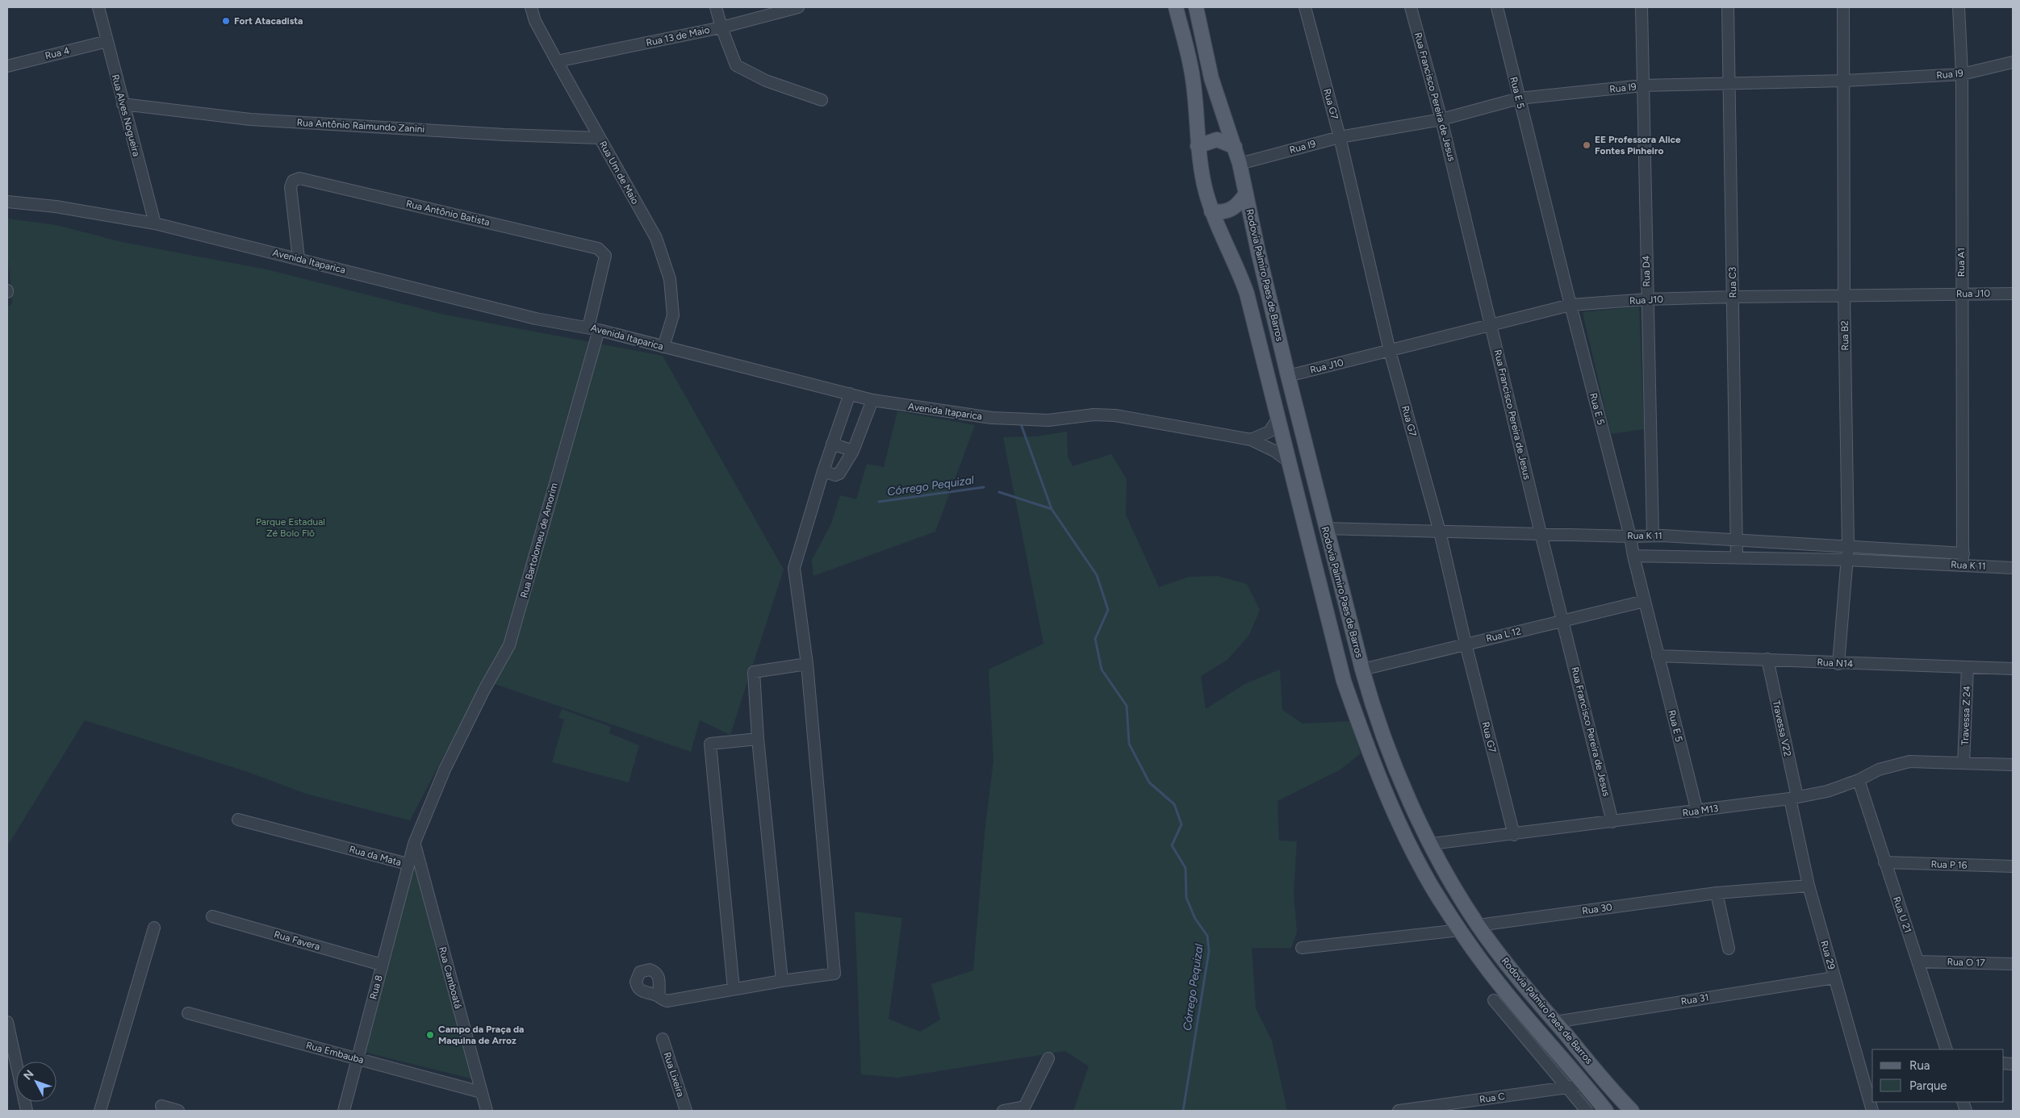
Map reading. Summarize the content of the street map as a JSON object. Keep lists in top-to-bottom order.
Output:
{
  "streets": {
    "main road": ["Rodovia Palmiro Paes de Barros"],
    "street": [
      "Rua 13 de Maio",
      "Rua 4",
      "Rua I9",
      "Rua E 5",
      "Rua Francisco Pereira de Jesus",
      "Rua G7",
      "Rua Alves Nogueira",
      "Rua Antônio Raimundo Zanini",
      "Rua Um de Maio",
      "Rua Antônio Batista",
      "Avenida Itaparica",
      "Rua A1",
      "Rua D4",
      "Rua C3",
      "Rua J10",
      "Rua B2",
      "Rua K 11",
      "Rua Bartolomeu de Amorim",
      "Rua L 12",
      "Rua N14",
      "Travessa Z 24",
      "Travessa V22",
      "Rua M13",
      "Rua da Mata",
      "Rua P 16",
      "Rua 30",
      "Rua U 21",
      "Rua Favera",
      "Rua 29",
      "Rua O 17",
      "Rua Camboatá",
      "Rua 8",
      "Rua 31",
      "Rua Embauba",
      "Rua Lixeira",
      "Rua C"
    ]
  },
  "crossings": [
    ["Rua 13 de Maio", "Rua Um de Maio"],
    ["Rua 4", "Rua Alves Nogueira"],
    ["Rua I9", "Rua E 5"],
    ["Rua I9", "Rua Francisco Pereira de Jesus"],
    ["Rua I9", "Rua G7"],
    ["Rua I9", "Rua A1"],
    ["Rua I9", "Rua D4"],
    ["Rua I9", "Rodovia Palmiro Paes de Barros"],
    ["Rua I9", "Rua C3"],
    ["Rua I9", "Rua B2"],
    ["Rua E 5", "Rua J10"],
    ["Rua E 5", "Rua K 11"],
    ["Rua E 5", "Rua L 12"],
    ["Rua E 5", "Rua N14"],
    ["Rua E 5", "Rua M13"],
    ["Rua Francisco Pereira de Jesus", "Rua J10"],
    ["Rua Francisco Pereira de Jesus", "Rua K 11"],
    ["Rua Francisco Pereira de Jesus", "Rua L 12"],
    ["Rua Francisco Pereira de Jesus", "Rua M13"],
    ["Rua G7", "Rua J10"],
    ["Rua G7", "Rua K 11"],
    ["Rua G7", "Rua L 12"],
    ["Rua G7", "Rua M13"],
    ["Rua Alves Nogueira", "Rua Antônio Raimundo Zanini"],
    ["Rua Alves Nogueira", "Avenida Itaparica"],
    ["Rua Antônio Raimundo Zanini", "Rua Um de Maio"],
    ["Rua Um de Maio", "Avenida Itaparica"],
    ["Rua Antônio Batista", "Avenida Itaparica"],
    ["Rua Antônio Batista", "Rua Bartolomeu de Amorim"],
    ["Avenida Itaparica", "Rodovia Palmiro Paes de Barros"],
    ["Avenida Itaparica", "Rua Bartolomeu de Amorim"],
    ["Rua A1", "Rua J10"],
    ["Rua A1", "Rua K 11"],
    ["Rua D4", "Rua J10"],
    ["Rua D4", "Rua K 11"],
    ["Rodovia Palmiro Paes de Barros", "Rua J10"],
    ["Rodovia Palmiro Paes de Barros", "Rua K 11"],
    ["Rodovia Palmiro Paes de Barros", "Rua L 12"],
    ["Rodovia Palmiro Paes de Barros", "Rua M13"],
    ["Rodovia Palmiro Paes de Barros", "Rua 30"],
    ["Rodovia Palmiro Paes de Barros", "Rua 31"],
    ["Rodovia Palmiro Paes de Barros", "Rua C"],
    ["Rua C3", "Rua J10"],
    ["Rua C3", "Rua K 11"],
    ["Rua J10", "Rua B2"],
    ["Rua B2", "Rua K 11"],
    ["Rua B2", "Rua N14"],
    ["Rua Bartolomeu de Amorim", "Rua da Mata"],
    ["Rua N14", "Travessa Z 24"],
    ["Rua N14", "Travessa V22"],
    ["Travessa Z 24", "Rua M13"],
    ["Travessa V22", "Rua M13"],
    ["Travessa V22", "Rua 29"],
    ["Rua M13", "Rua U 21"],
    ["Rua M13", "Rua 29"],
    ["Rua da Mata", "Rua Camboatá"],
    ["Rua da Mata", "Rua 8"],
    ["Rua P 16", "Rua U 21"],
    ["Rua 30", "Rua 29"],
    ["Rua U 21", "Rua O 17"],
    ["Rua Favera", "Rua 8"],
    ["Rua 29", "Rua 31"],
    ["Rua Camboatá", "Rua Embauba"],
    ["Rua 8", "Rua Embauba"]
  ],
  "water": ["Córrego Pequizal"],
  "parks": ["Parque Estadual Zé Bolo Flô"],
  "places": ["Fort Atacadista", "EE Professora Alice Fontes Pinheiro", "Campo da Praça da Maquina de Arroz"],
  "legend": ["Rua", "Parque"],
  "north": "top left"
}
